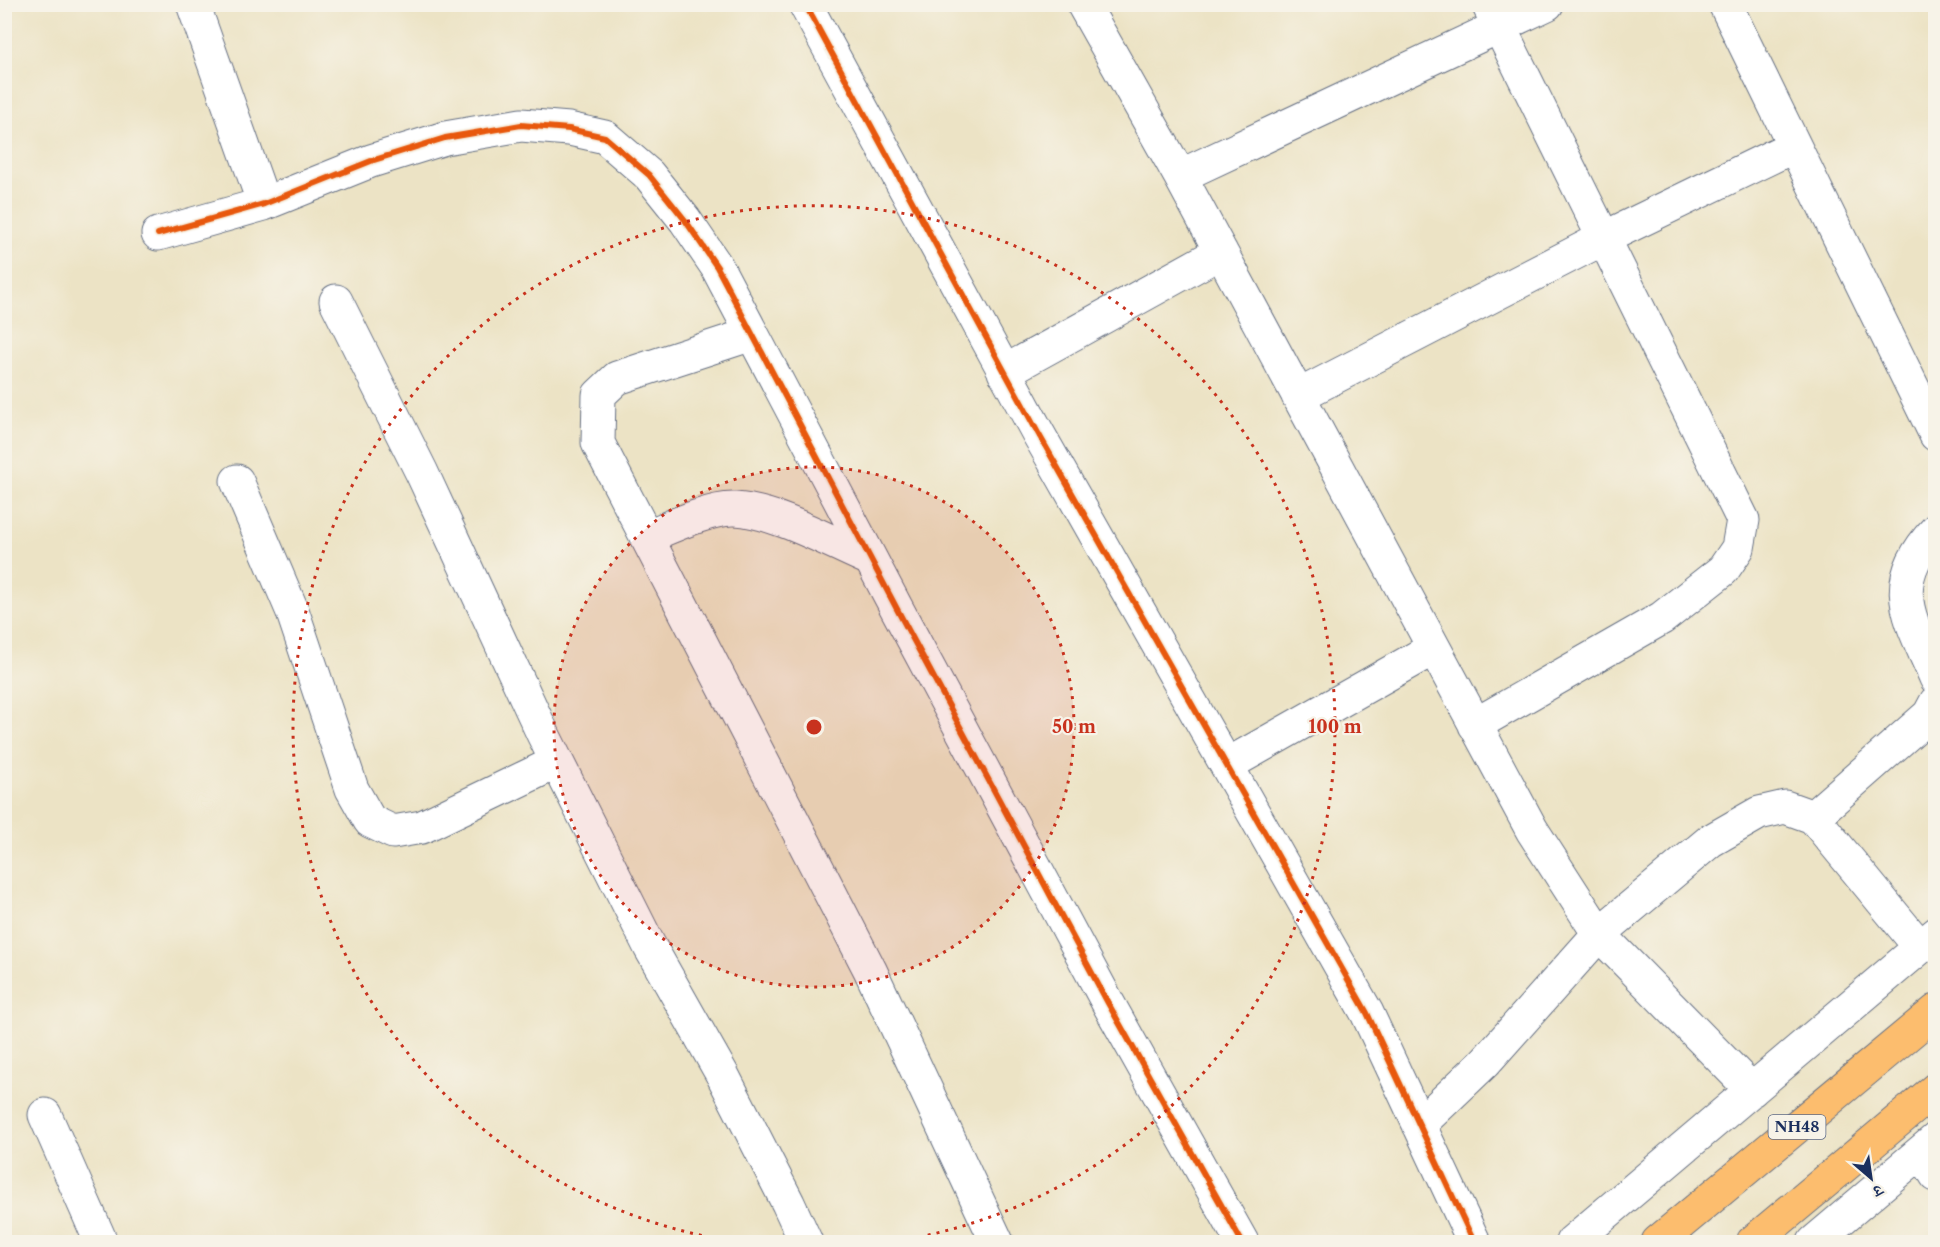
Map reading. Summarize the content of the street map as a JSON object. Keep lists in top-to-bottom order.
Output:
{
  "streets": {
    "highway": ["NH48"]
  },
  "north": "bottom right",
  "rings": ["50 m", "100 m"]
}
